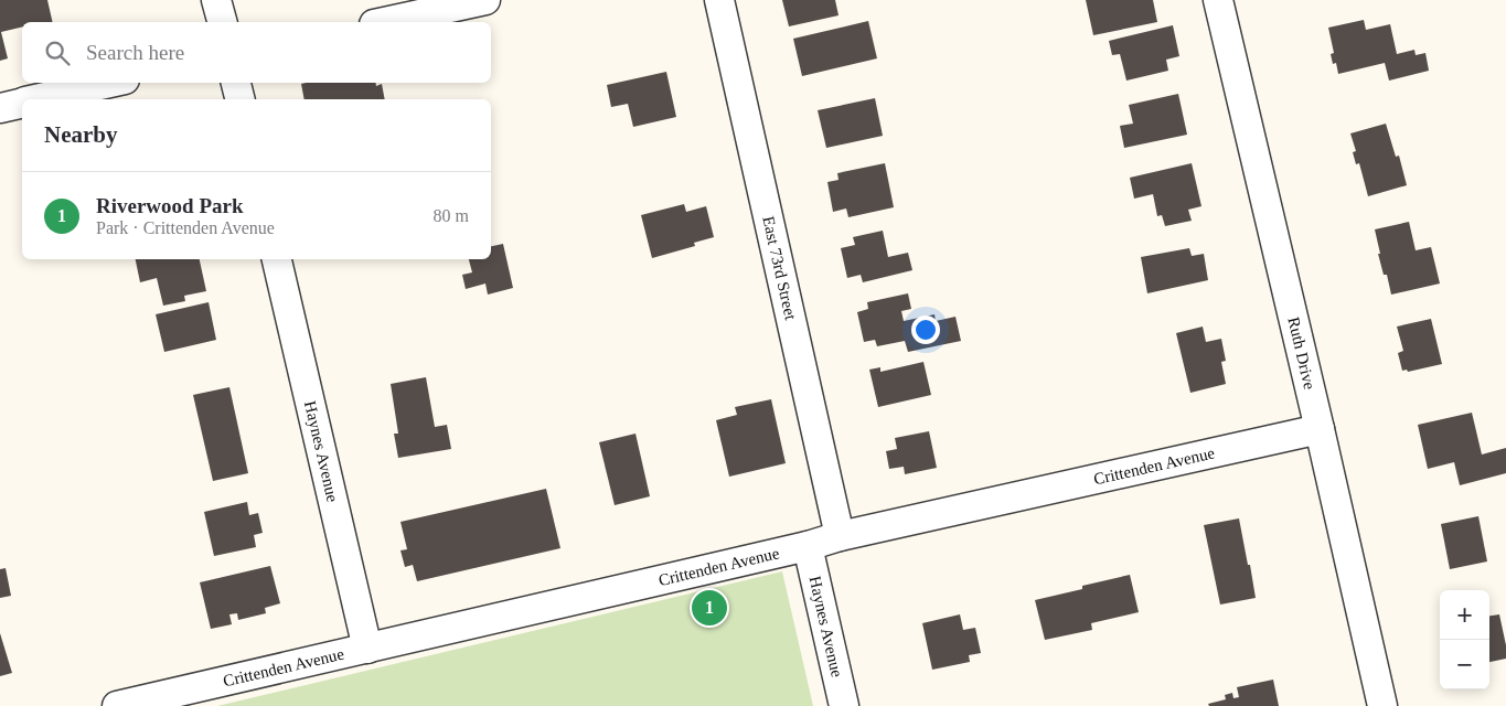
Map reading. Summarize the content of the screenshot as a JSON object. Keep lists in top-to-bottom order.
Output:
{
  "streets": {
    "street": [
      "East 73rd Street",
      "Ruth Drive",
      "Haynes Avenue",
      "Crittenden Avenue"
    ]
  },
  "crossings": [
    ["East 73rd Street", "Crittenden Avenue"],
    ["Ruth Drive", "Crittenden Avenue"],
    ["Haynes Avenue", "Crittenden Avenue"]
  ],
  "page": {
    "search": "Search here",
    "heading": "Nearby",
    "list": [
      {
        "mark": "1",
        "name": "Riverwood Park",
        "note": "Park · Crittenden Avenue",
        "value": "80 m"
      }
    ],
    "pins": "1",
    "map_buttons": ["+", "−"]
  }
}
